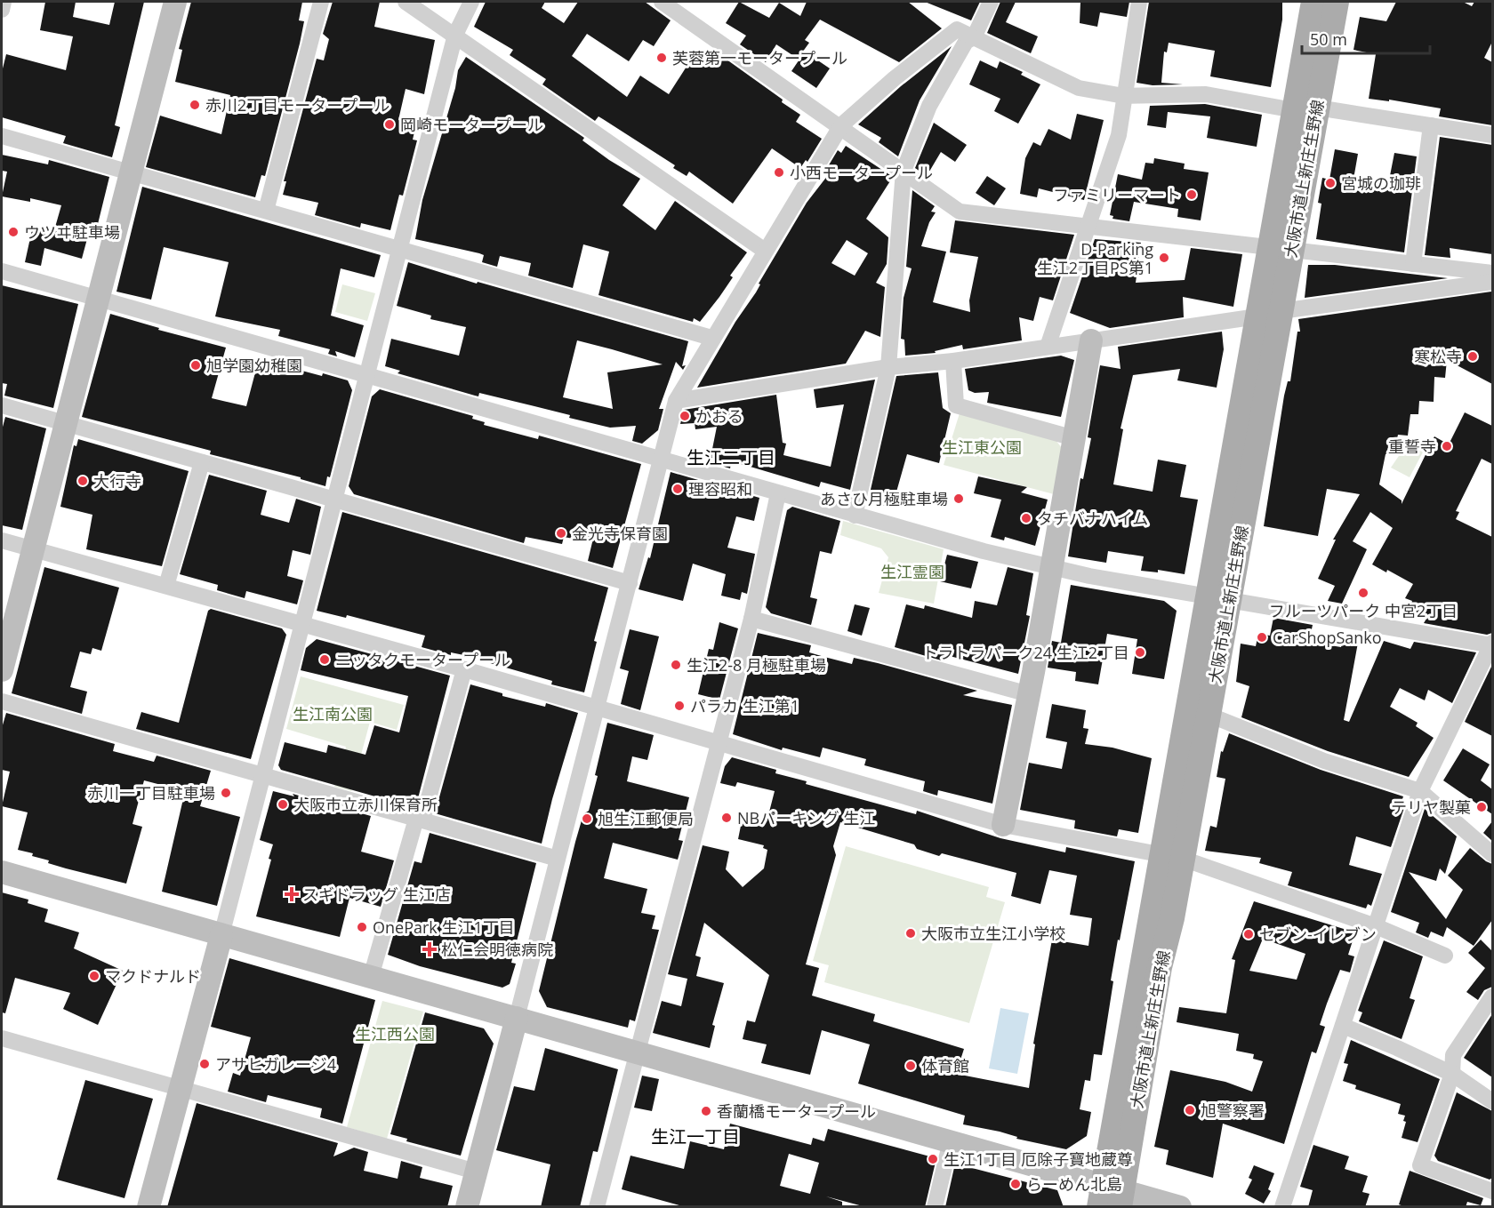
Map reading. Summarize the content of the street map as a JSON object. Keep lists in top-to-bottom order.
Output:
{
  "streets": {
    "main road": ["大阪市道上新庄生野線"]
  },
  "districts": ["生江二丁目", "生江一丁目"],
  "parks": [
    "生江東公園",
    "生江霊園",
    "生江南公園",
    "生江西公園"
  ],
  "places": {
    "other": [
      "芙蓉第一モータープール",
      "赤川2丁目モータープール",
      "岡崎モータープール",
      "小西モータープール",
      "宮城の珈琲",
      "ファミリーマート",
      "ウツヰ駐車場",
      "D-Parking 生江2丁目PS第1",
      "寒松寺",
      "旭学園幼稚園",
      "かおる",
      "重誓寺",
      "大行寺",
      "理容昭和",
      "あさひ月極駐車場",
      "タチバナハイム",
      "金光寺保育園",
      "フルーツパーク 中宮2丁目",
      "CarShopSanko",
      "トラトラパーク24 生江2丁目",
      "ニッタクモータープール",
      "生江2-8 月極駐車場",
      "パラカ 生江第1",
      "赤川一丁目駐車場",
      "大阪市立赤川保育所",
      "テリヤ製菓",
      "NBパーキング 生江",
      "旭生江郵便局",
      "OnePark 生江1丁目",
      "大阪市立生江小学校",
      "セブン-イレブン",
      "マクドナルド",
      "アサヒガレージ4",
      "体育館",
      "旭警察署",
      "香蘭橋モータープール",
      "生江1丁目 厄除子寶地蔵尊",
      "らーめん北島"
    ],
    "health": ["スギドラッグ 生江店", "松仁会明徳病院"]
  },
  "scale_bar": "50 m"
}
